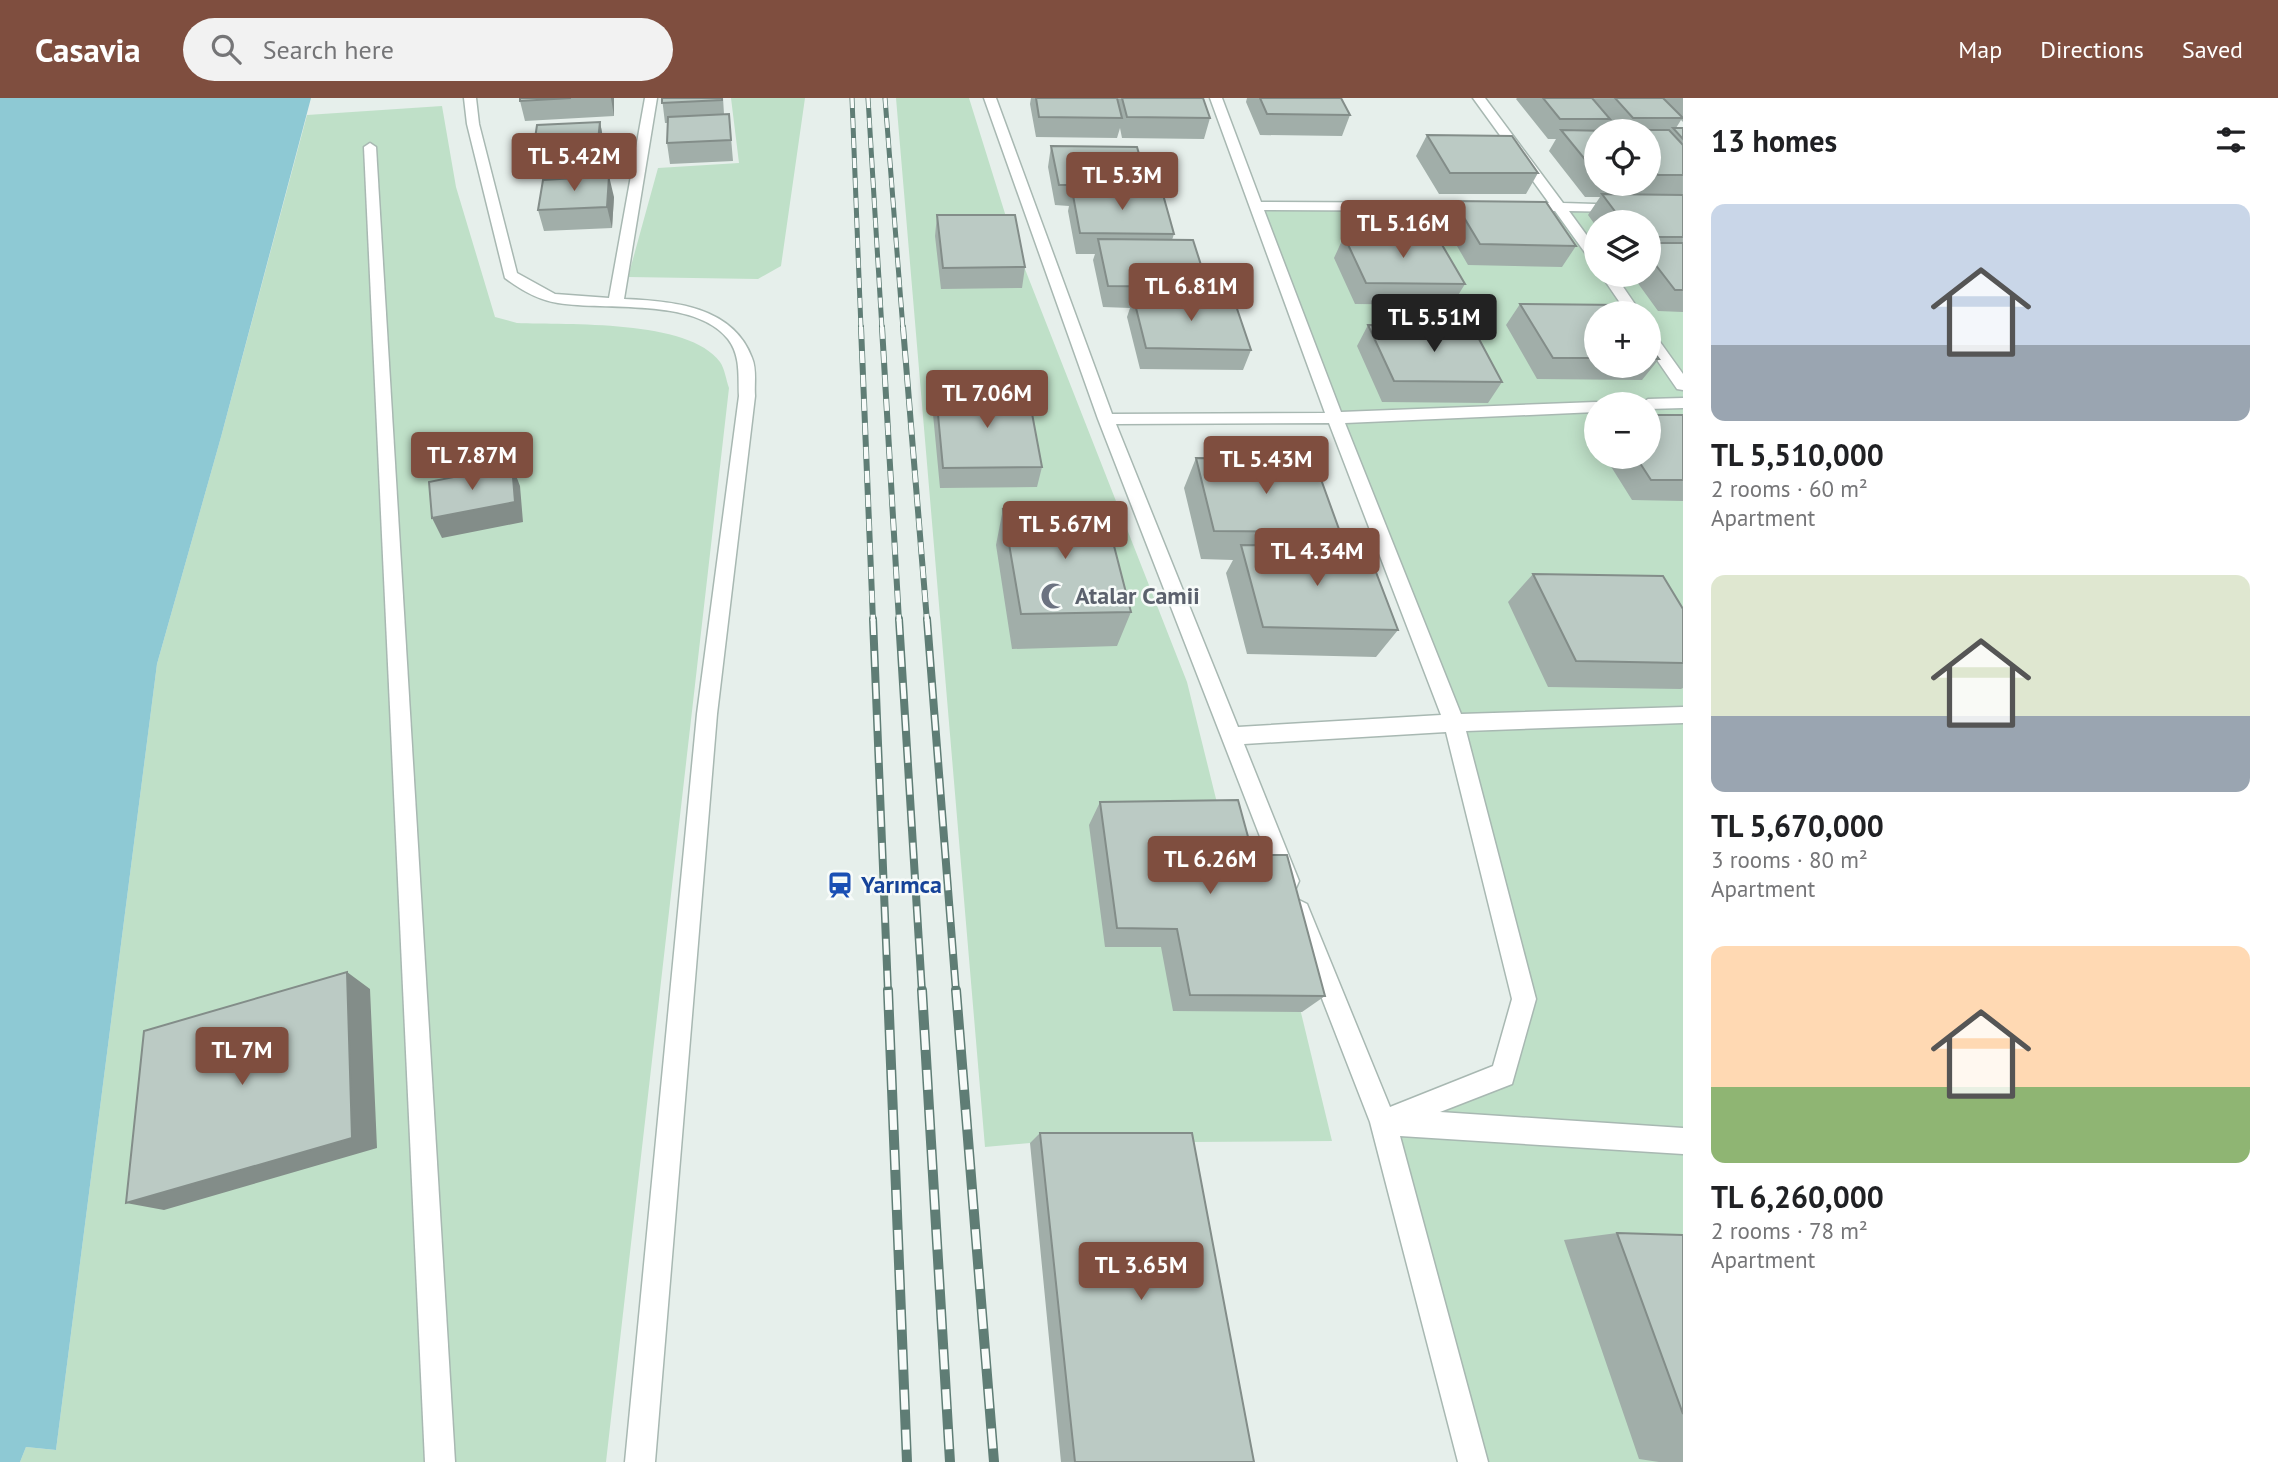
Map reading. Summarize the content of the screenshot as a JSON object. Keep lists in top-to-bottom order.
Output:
{
  "places": {
    "mosque": ["Atalar Camii"],
    "station": ["Yarımca"]
  },
  "page": {
    "header": "Casavia",
    "search": "Search here",
    "nav": ["Map", "Directions", "Saved"],
    "heading": "13 homes",
    "map_buttons": ["+", "−"],
    "price": [
      "TL 5.42M",
      "TL 5.3M",
      "TL 5.16M",
      "TL 6.81M",
      "TL 5.51M",
      "TL 7.06M",
      "TL 7.87M",
      "TL 5.43M",
      "TL 5.67M",
      "TL 4.34M",
      "TL 6.26M",
      "TL 7M",
      "TL 3.65M"
    ],
    "list": [
      {
        "name": "TL 5,510,000",
        "note": "2 rooms · 60 m² · Apartment"
      },
      {
        "name": "TL 5,670,000",
        "note": "3 rooms · 80 m² · Apartment"
      },
      {
        "name": "TL 6,260,000",
        "note": "2 rooms · 78 m² · Apartment"
      }
    ]
  }
}
